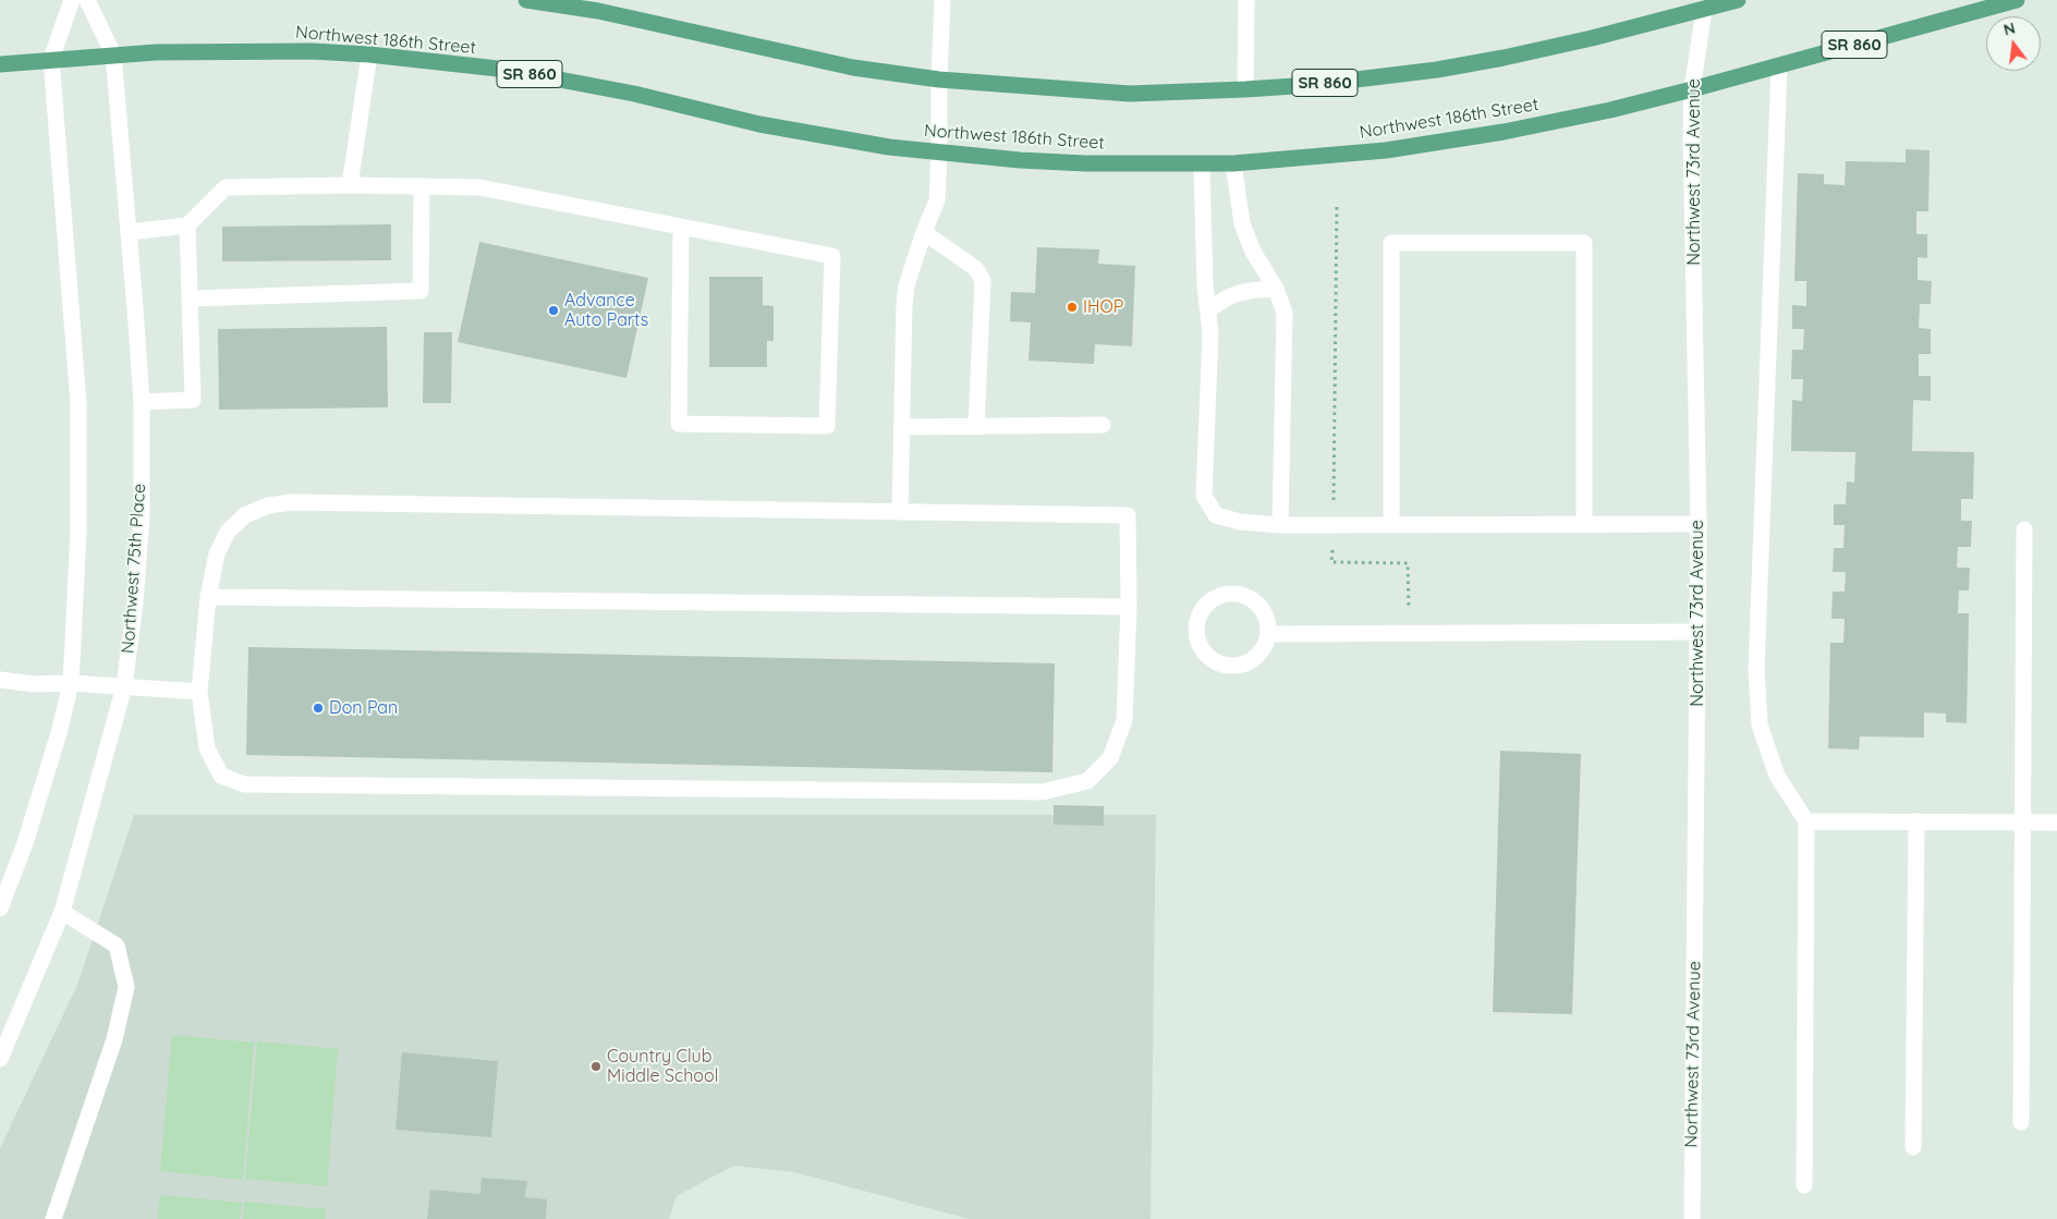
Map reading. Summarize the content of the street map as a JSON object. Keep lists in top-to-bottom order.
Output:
{
  "streets": {
    "main road": ["Northwest 186th Street", "SR 860"],
    "street": ["Northwest 73rd Avenue", "Northwest 75th Place"]
  },
  "crossings": [
    ["Northwest 186th Street", "Northwest 73rd Avenue"],
    ["Northwest 186th Street", "Northwest 75th Place"],
    ["SR 860", "Northwest 73rd Avenue"]
  ],
  "places": [
    "IHOP",
    "Advance Auto Parts",
    "Don Pan",
    "Country Club Middle School"
  ],
  "north": "top"
}
